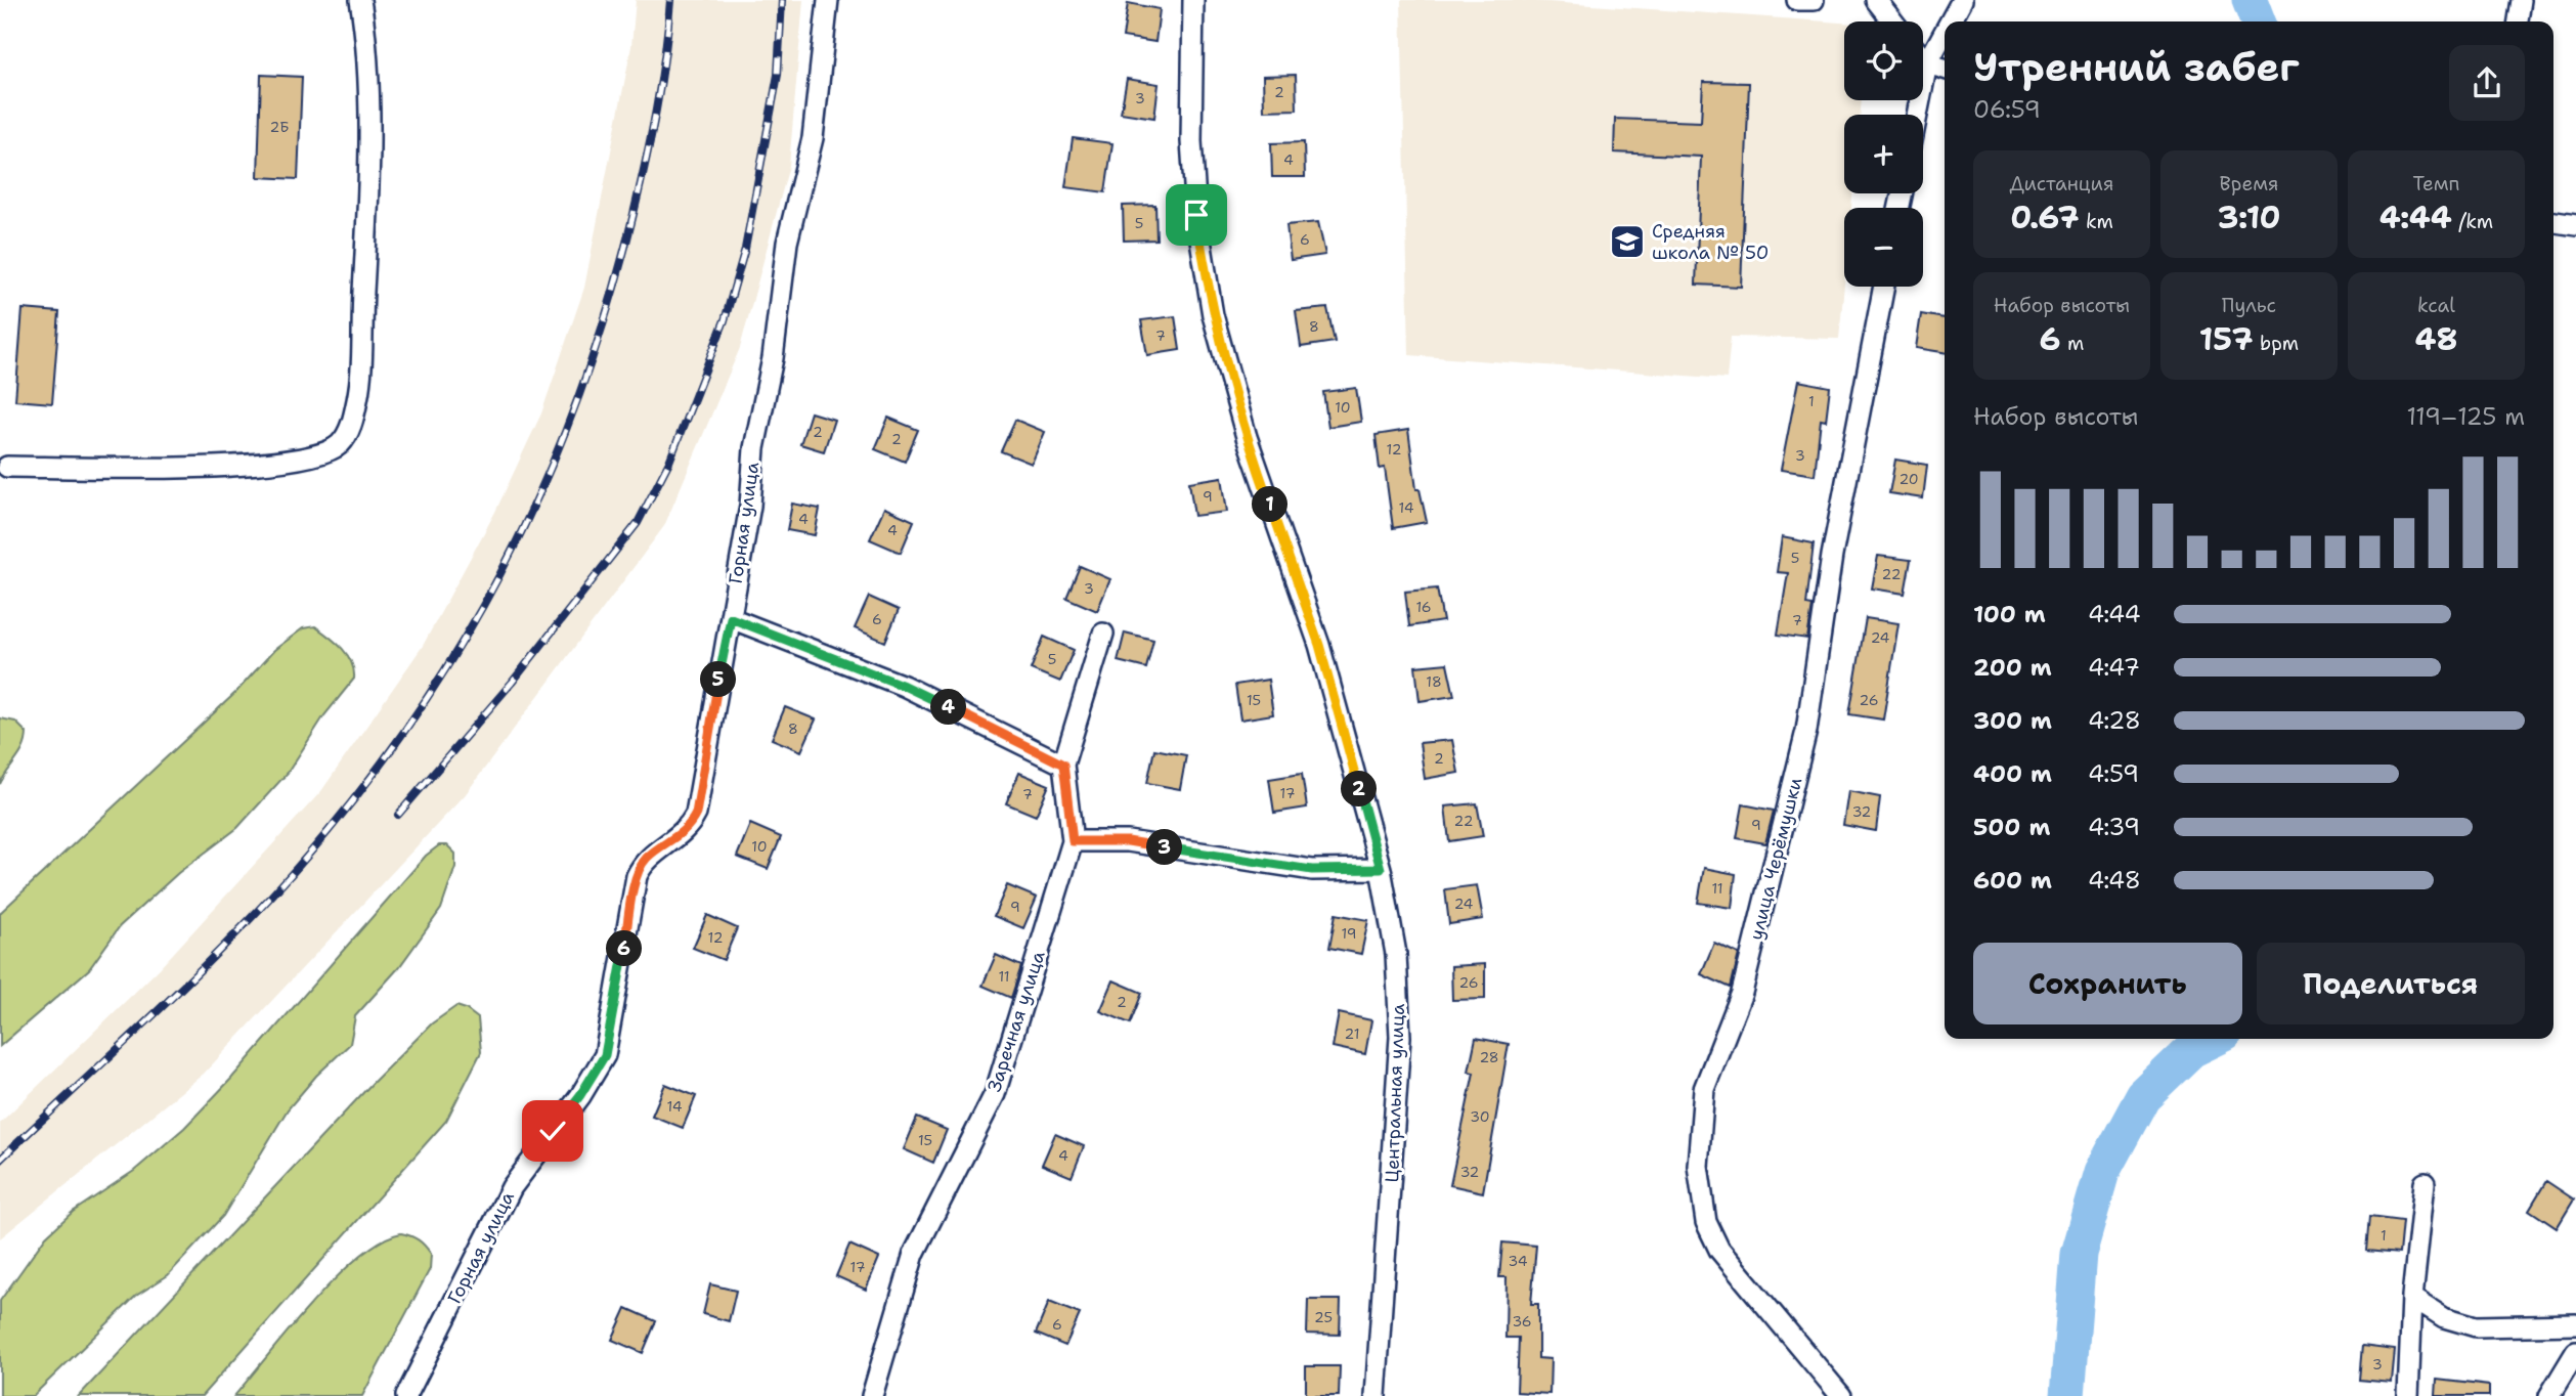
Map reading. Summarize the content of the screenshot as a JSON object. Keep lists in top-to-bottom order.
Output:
{
  "streets": {
    "street": [
      "Горная улица",
      "улица Черёмушки",
      "Заречная улица",
      "Центральная улица"
    ]
  },
  "places": {
    "school or university": ["Средняя школа № 50"]
  },
  "house_numbers": [
    "2",
    "3",
    "2Б",
    "4",
    "5",
    "6",
    "8",
    "7",
    "1",
    "10",
    "2",
    "2",
    "12",
    "3",
    "20",
    "9",
    "14",
    "4",
    "4",
    "5",
    "22",
    "3",
    "16",
    "6",
    "7",
    "24",
    "5",
    "18",
    "15",
    "26",
    "8",
    "2",
    "17",
    "7",
    "32",
    "22",
    "9",
    "10",
    "11",
    "24",
    "9",
    "19",
    "12",
    "11",
    "26",
    "2",
    "21",
    "28",
    "14",
    "30",
    "15",
    "4",
    "32",
    "1",
    "34",
    "17",
    "25",
    "36",
    "6",
    "3"
  ],
  "page": {
    "map_buttons": ["+", "−"],
    "heading": ["Утренний забег", "06:59"],
    "stats": [
      ["Дистанция", "0.67 km"],
      ["Время", "3:10"],
      ["Темп", "4:44 /km"],
      ["Набор высоты", "6 m"],
      ["Пульс", "157 bpm"],
      ["kcal", "48"]
    ],
    "chart": ["Набор высоты", "119–125 m"],
    "pins": [
      "1",
      "5",
      "4",
      "2",
      "3",
      "6"
    ],
    "list": [
      {
        "name": "100 m",
        "note": "4:44"
      },
      {
        "name": "200 m",
        "note": "4:47"
      },
      {
        "name": "300 m",
        "note": "4:28"
      },
      {
        "name": "400 m",
        "note": "4:59"
      },
      {
        "name": "500 m",
        "note": "4:39"
      },
      {
        "name": "600 m",
        "note": "4:48"
      }
    ],
    "buttons": ["Сохранить", "Поделиться"]
  }
}
